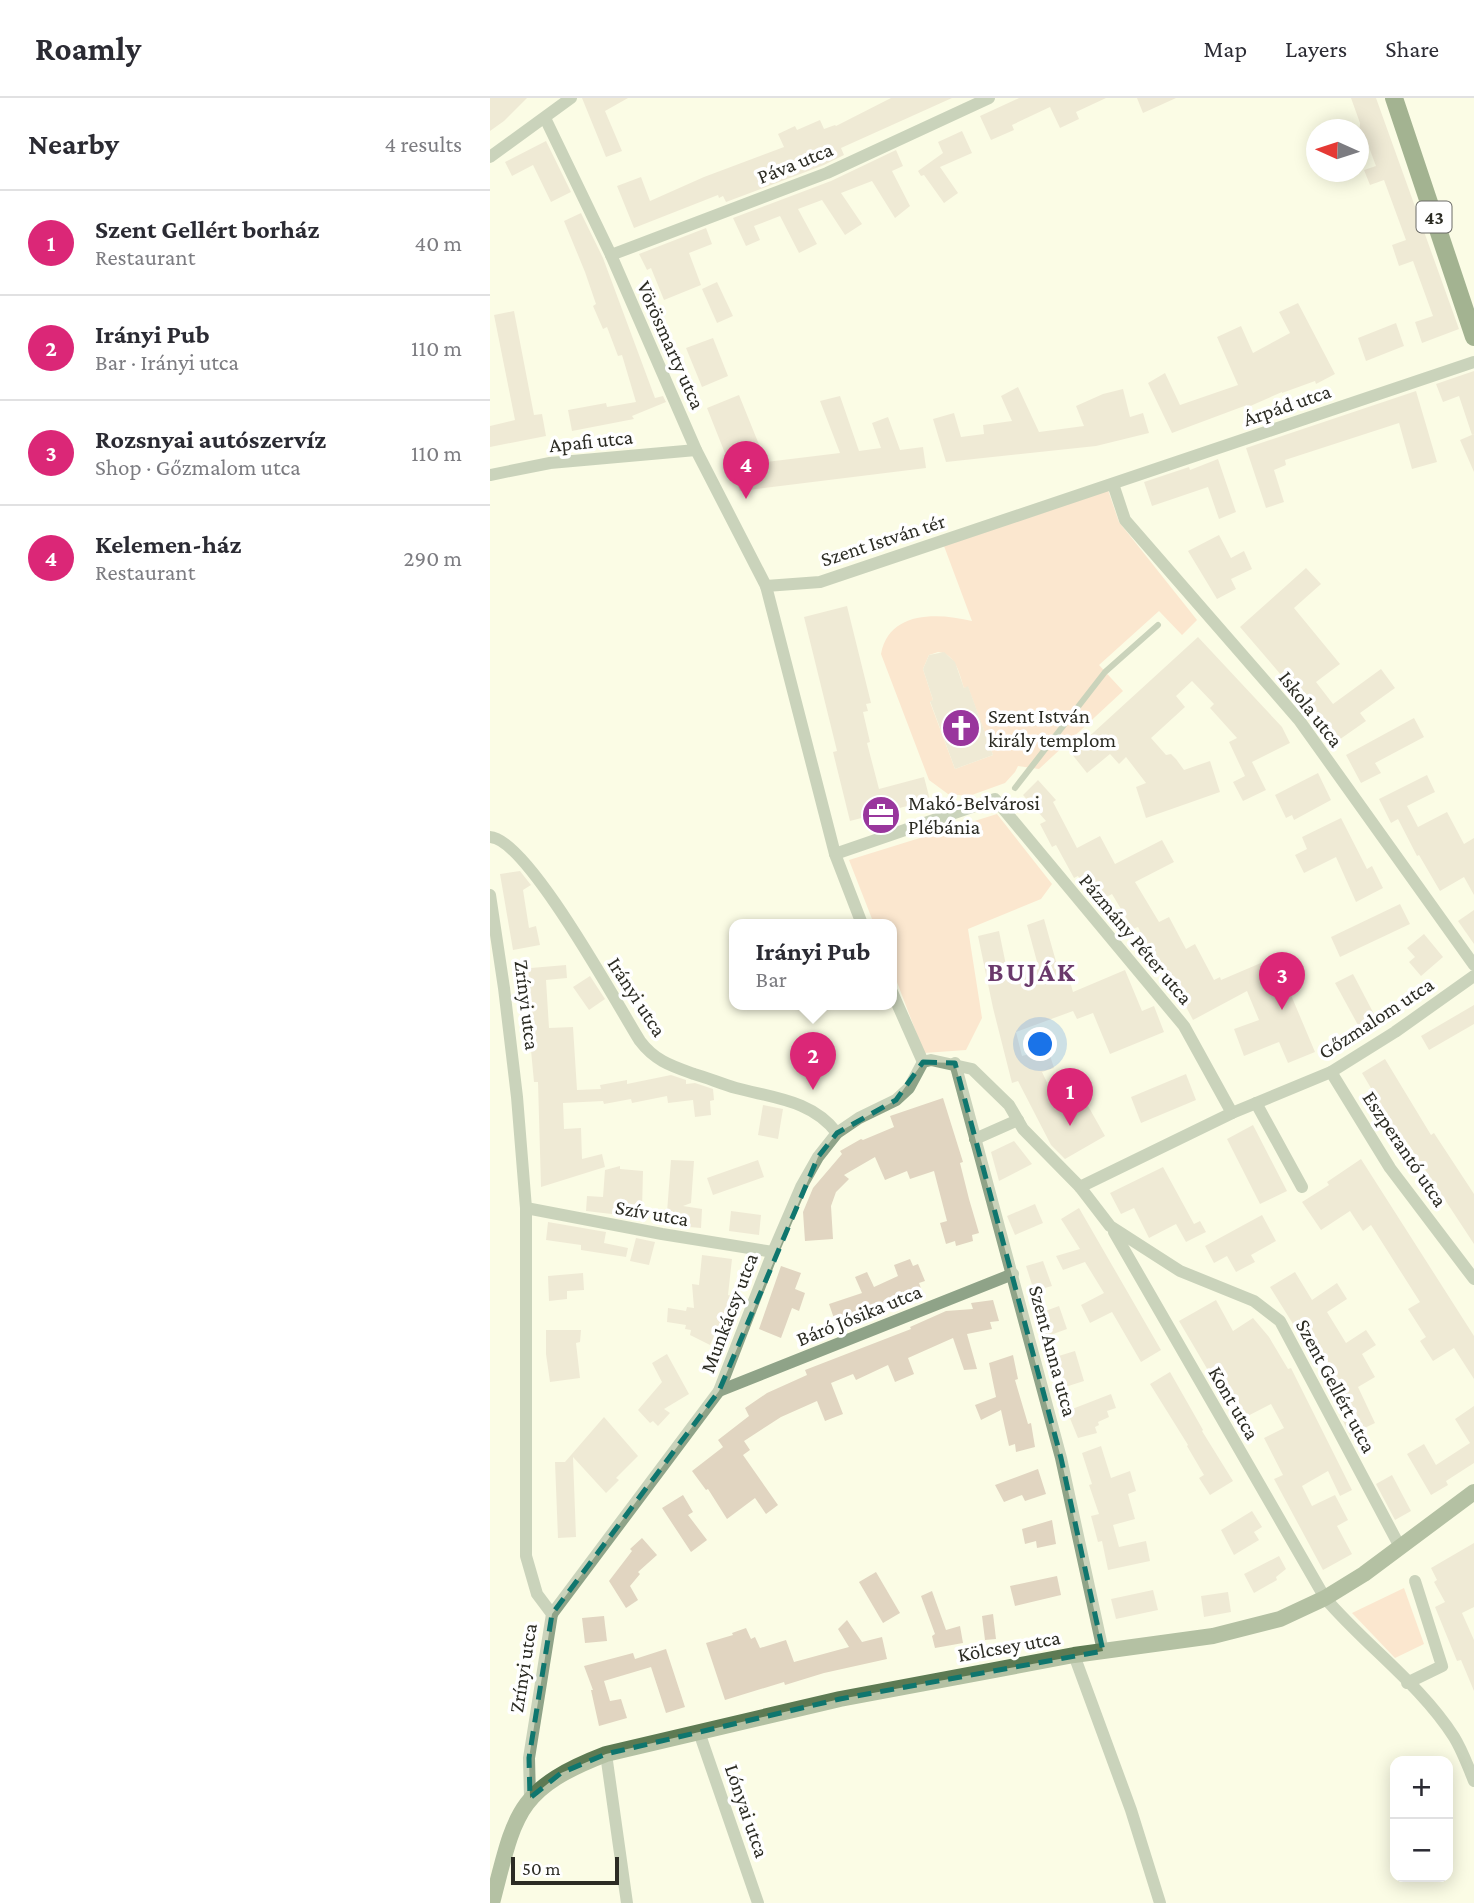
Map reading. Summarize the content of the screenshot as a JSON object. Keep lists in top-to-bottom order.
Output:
{
  "streets": {
    "main road": ["43", "Zrínyi utca", "Kölcsey utca"],
    "street": [
      "Páva utca",
      "Vörösmarty utca",
      "Árpád utca",
      "Apafi utca",
      "Szent István tér",
      "Iskola utca",
      "Pázmány Péter utca",
      "Irányi utca",
      "Gőzmalom utca",
      "Eszperantó utca",
      "Szív utca",
      "Munkácsy utca",
      "Báró Jósika utca",
      "Szent Anna utca",
      "Szent Gellért utca",
      "Kont utca",
      "Lónyai utca"
    ]
  },
  "crossings": [
    ["Páva utca", "Vörösmarty utca"],
    ["Vörösmarty utca", "Apafi utca"],
    ["Vörösmarty utca", "Szent István tér"],
    ["Árpád utca", "Szent István tér"],
    ["Árpád utca", "Iskola utca"],
    ["Szent István tér", "Iskola utca"],
    ["Pázmány Péter utca", "Gőzmalom utca"],
    ["Irányi utca", "Munkácsy utca"],
    ["Zrínyi utca", "Szív utca"],
    ["Zrínyi utca", "Munkácsy utca"],
    ["Zrínyi utca", "Kölcsey utca"],
    ["Gőzmalom utca", "Eszperantó utca"],
    ["Gőzmalom utca", "Szent Gellért utca"],
    ["Szív utca", "Munkácsy utca"],
    ["Munkácsy utca", "Báró Jósika utca"],
    ["Báró Jósika utca", "Szent Anna utca"],
    ["Szent Anna utca", "Szent Gellért utca"],
    ["Szent Anna utca", "Kölcsey utca"],
    ["Szent Gellért utca", "Kont utca"],
    ["Szent Gellért utca", "Kölcsey utca"],
    ["Kont utca", "Kölcsey utca"],
    ["Kölcsey utca", "Lónyai utca"]
  ],
  "districts": ["BUJÁK"],
  "places": {
    "church": ["Szent István király templom"],
    "office": ["Makó-Belvárosi Plébánia"]
  },
  "scale_bar": "50 m",
  "north": "left",
  "page": {
    "header": "Roamly",
    "nav": ["Map", "Layers", "Share"],
    "heading": ["Nearby", "4 results"],
    "list": [
      {
        "mark": "1",
        "name": "Szent Gellért borház",
        "note": "Restaurant",
        "value": "40 m"
      },
      {
        "mark": "2",
        "name": "Irányi Pub",
        "note": "Bar · Irányi utca",
        "value": "110 m"
      },
      {
        "mark": "3",
        "name": "Rozsnyai autószervíz",
        "note": "Shop · Gőzmalom utca",
        "value": "110 m"
      },
      {
        "mark": "4",
        "name": "Kelemen-ház",
        "note": "Restaurant",
        "value": "290 m"
      }
    ],
    "pins": [
      "4",
      "3",
      "2",
      "1"
    ],
    "popup": ["Irányi Pub", "Bar"],
    "map_buttons": ["+", "−"],
    "scale": "50 m"
  }
}
